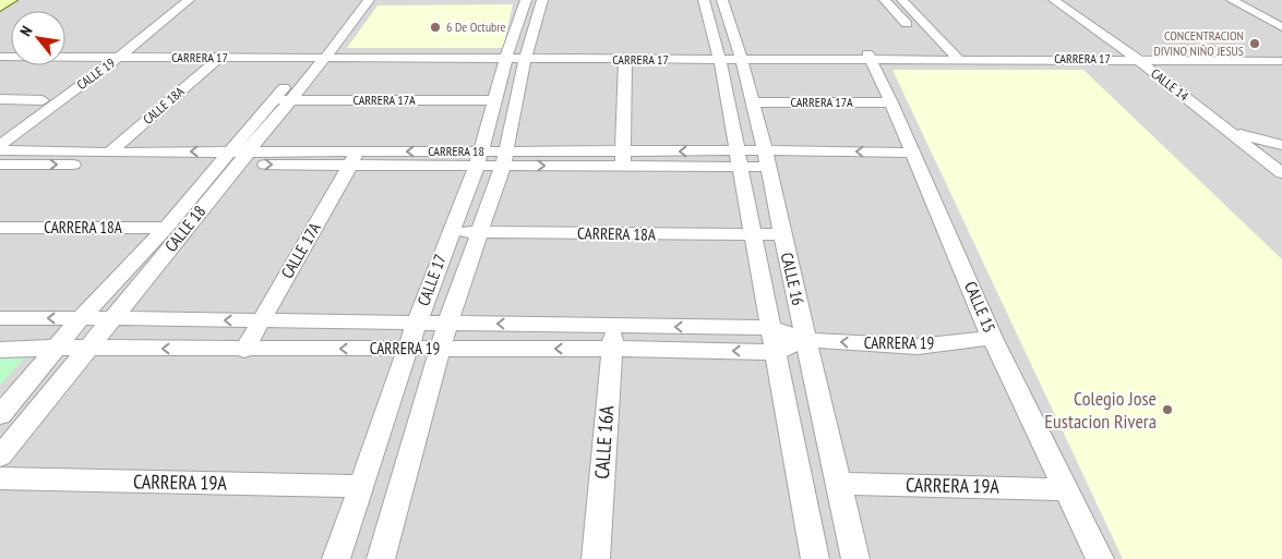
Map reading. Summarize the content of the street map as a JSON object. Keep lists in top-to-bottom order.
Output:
{
  "streets": {
    "street": [
      "CARRERA 17",
      "CALLE 19",
      "CALLE 14",
      "CARRERA 17A",
      "CALLE 18A",
      "CARRERA 18",
      "CARRERA 18A",
      "CALLE 18",
      "CALLE 17A",
      "CALLE 16",
      "CALLE 17",
      "CALLE 15",
      "CARRERA 19",
      "CALLE 16A",
      "CARRERA 19A"
    ]
  },
  "crossings": [
    ["CARRERA 17", "CALLE 19"],
    ["CARRERA 17", "CALLE 14"],
    ["CARRERA 17", "CALLE 18A"],
    ["CARRERA 17", "CALLE 18"],
    ["CARRERA 17", "CALLE 16"],
    ["CARRERA 17", "CALLE 17"],
    ["CARRERA 17", "CALLE 15"],
    ["CARRERA 17A", "CALLE 18"],
    ["CARRERA 17A", "CALLE 16"],
    ["CARRERA 17A", "CALLE 17"],
    ["CARRERA 17A", "CALLE 15"],
    ["CALLE 18A", "CARRERA 18"],
    ["CARRERA 18", "CALLE 18"],
    ["CARRERA 18", "CALLE 17A"],
    ["CARRERA 18", "CALLE 16"],
    ["CARRERA 18", "CALLE 17"],
    ["CARRERA 18", "CALLE 15"],
    ["CARRERA 18A", "CALLE 18"],
    ["CARRERA 18A", "CALLE 16"],
    ["CARRERA 18A", "CALLE 17"],
    ["CALLE 18", "CARRERA 19"],
    ["CALLE 17A", "CARRERA 19"],
    ["CALLE 16", "CARRERA 19"],
    ["CALLE 16", "CARRERA 19A"],
    ["CALLE 17", "CARRERA 19"],
    ["CALLE 17", "CARRERA 19A"],
    ["CALLE 15", "CARRERA 19"],
    ["CALLE 15", "CARRERA 19A"],
    ["CARRERA 19", "CALLE 16A"]
  ],
  "one_way": ["CARRERA 19"],
  "places": ["6 De Octubre", "CONCENTRACION DIVINO NIÑO JESUS", "Colegio Jose Eustacion Rivera"],
  "north": "top left"
}
